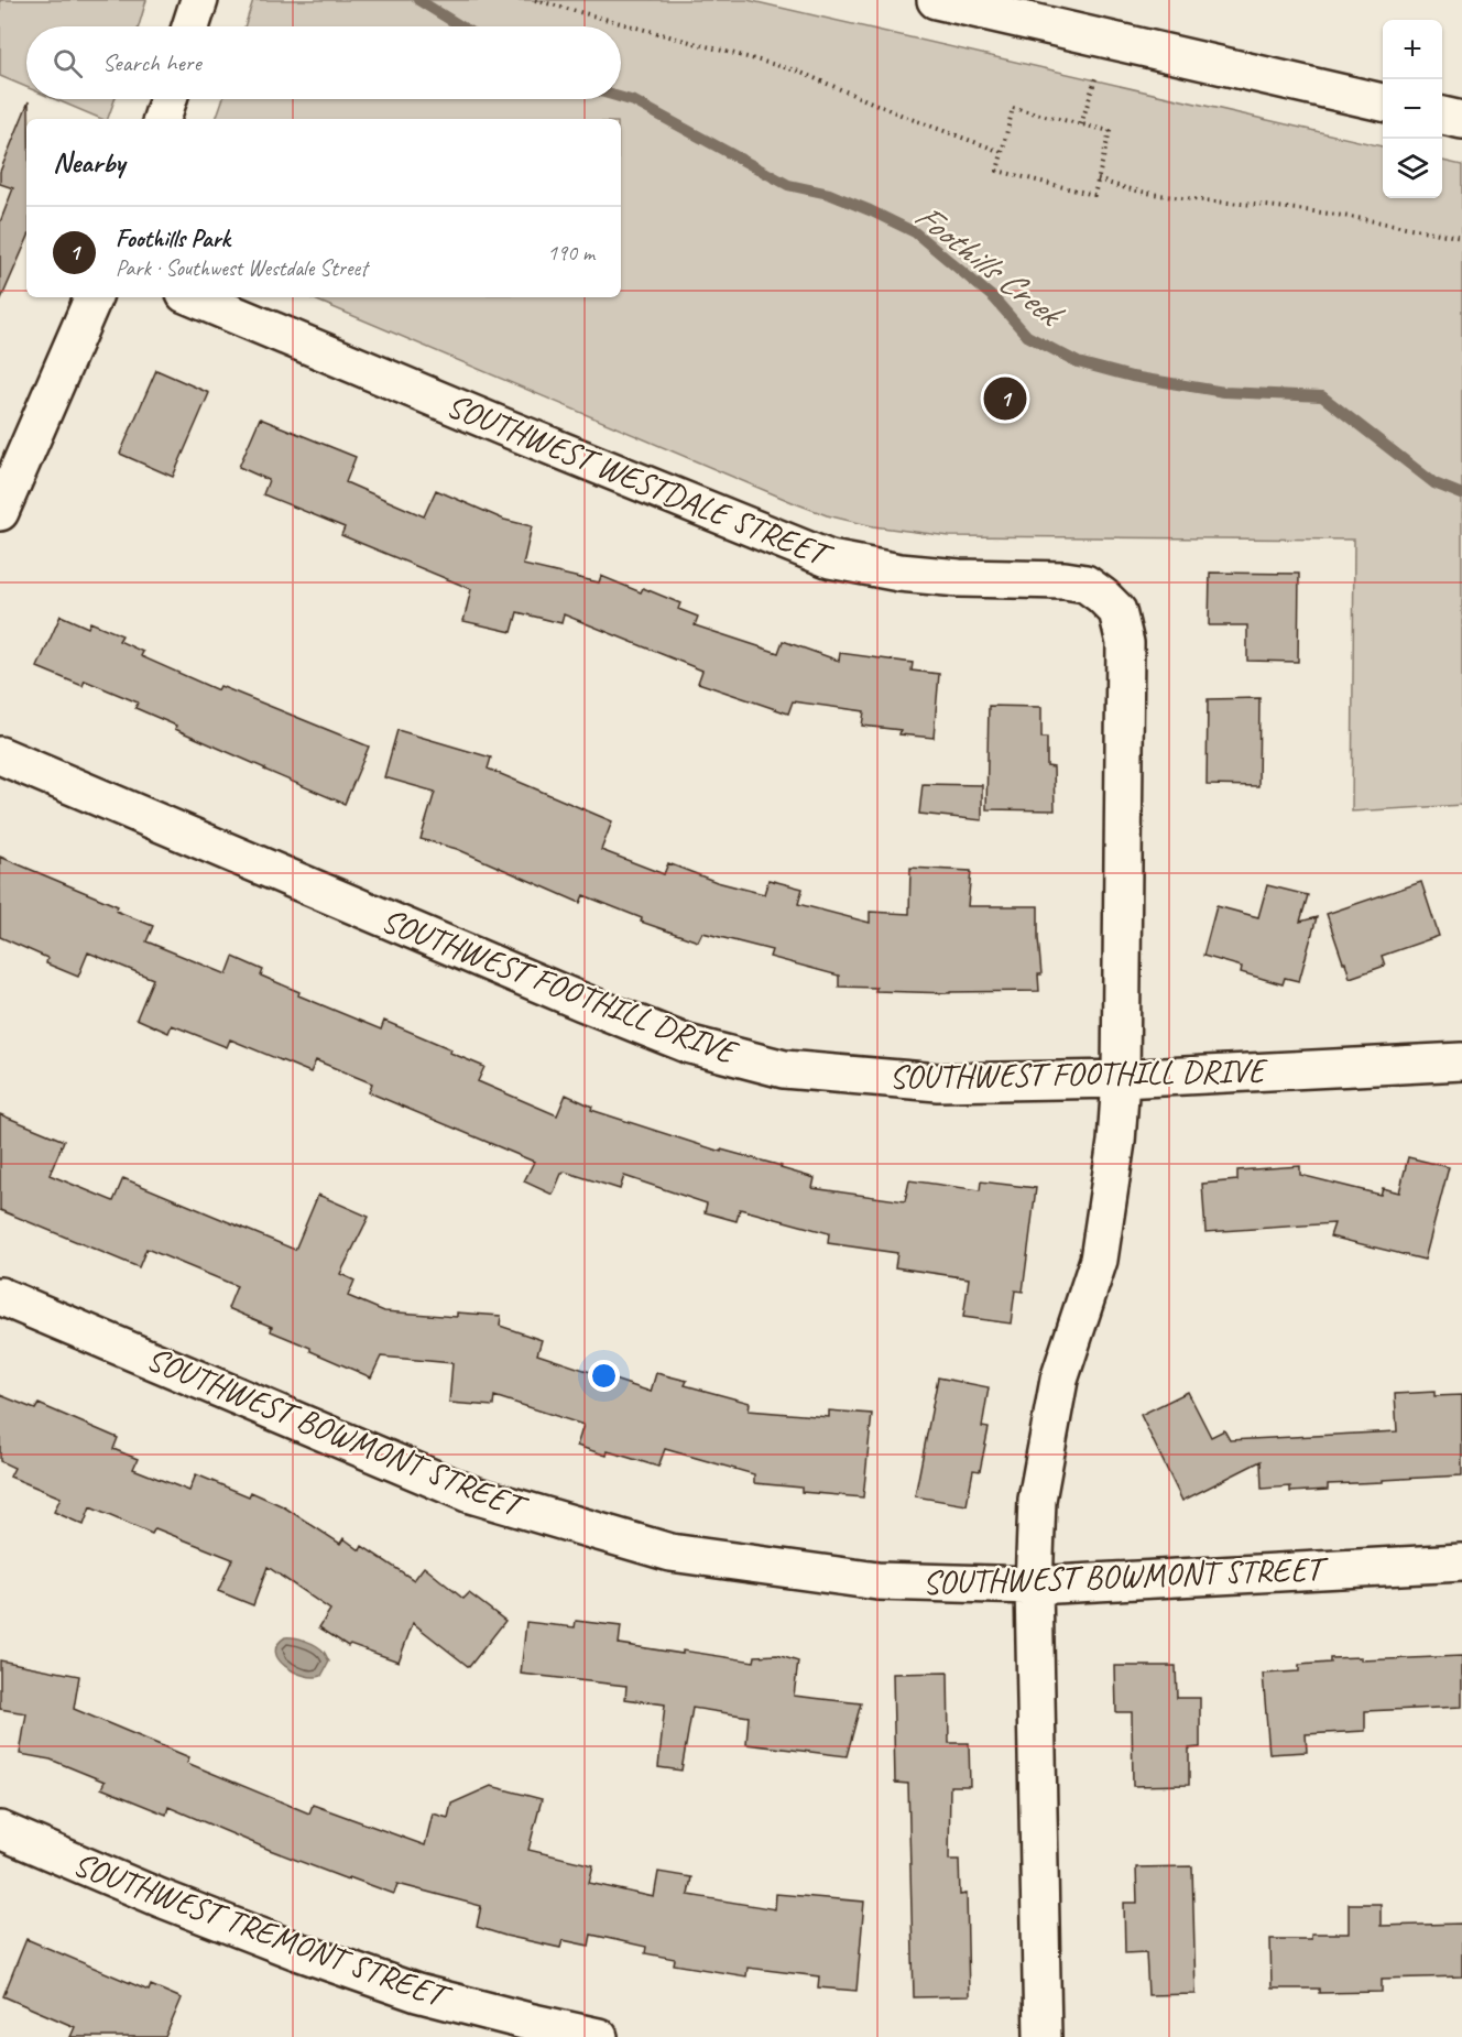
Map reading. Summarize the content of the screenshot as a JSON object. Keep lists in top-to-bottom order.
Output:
{
  "streets": {
    "street": [
      "SOUTHWEST WESTDALE STREET",
      "SOUTHWEST FOOTHILL DRIVE",
      "SOUTHWEST BOWMONT STREET",
      "SOUTHWEST TREMONT STREET"
    ]
  },
  "crossings": [
    ["SOUTHWEST WESTDALE STREET", "SOUTHWEST FOOTHILL DRIVE"]
  ],
  "water": ["Foothills Creek"],
  "page": {
    "map_buttons": ["+", "−"],
    "search": "Search here",
    "heading": "Nearby",
    "list": [
      {
        "mark": "1",
        "name": "Foothills Park",
        "note": "Park · Southwest Westdale Street",
        "value": "190 m"
      }
    ],
    "pins": "1"
  }
}
